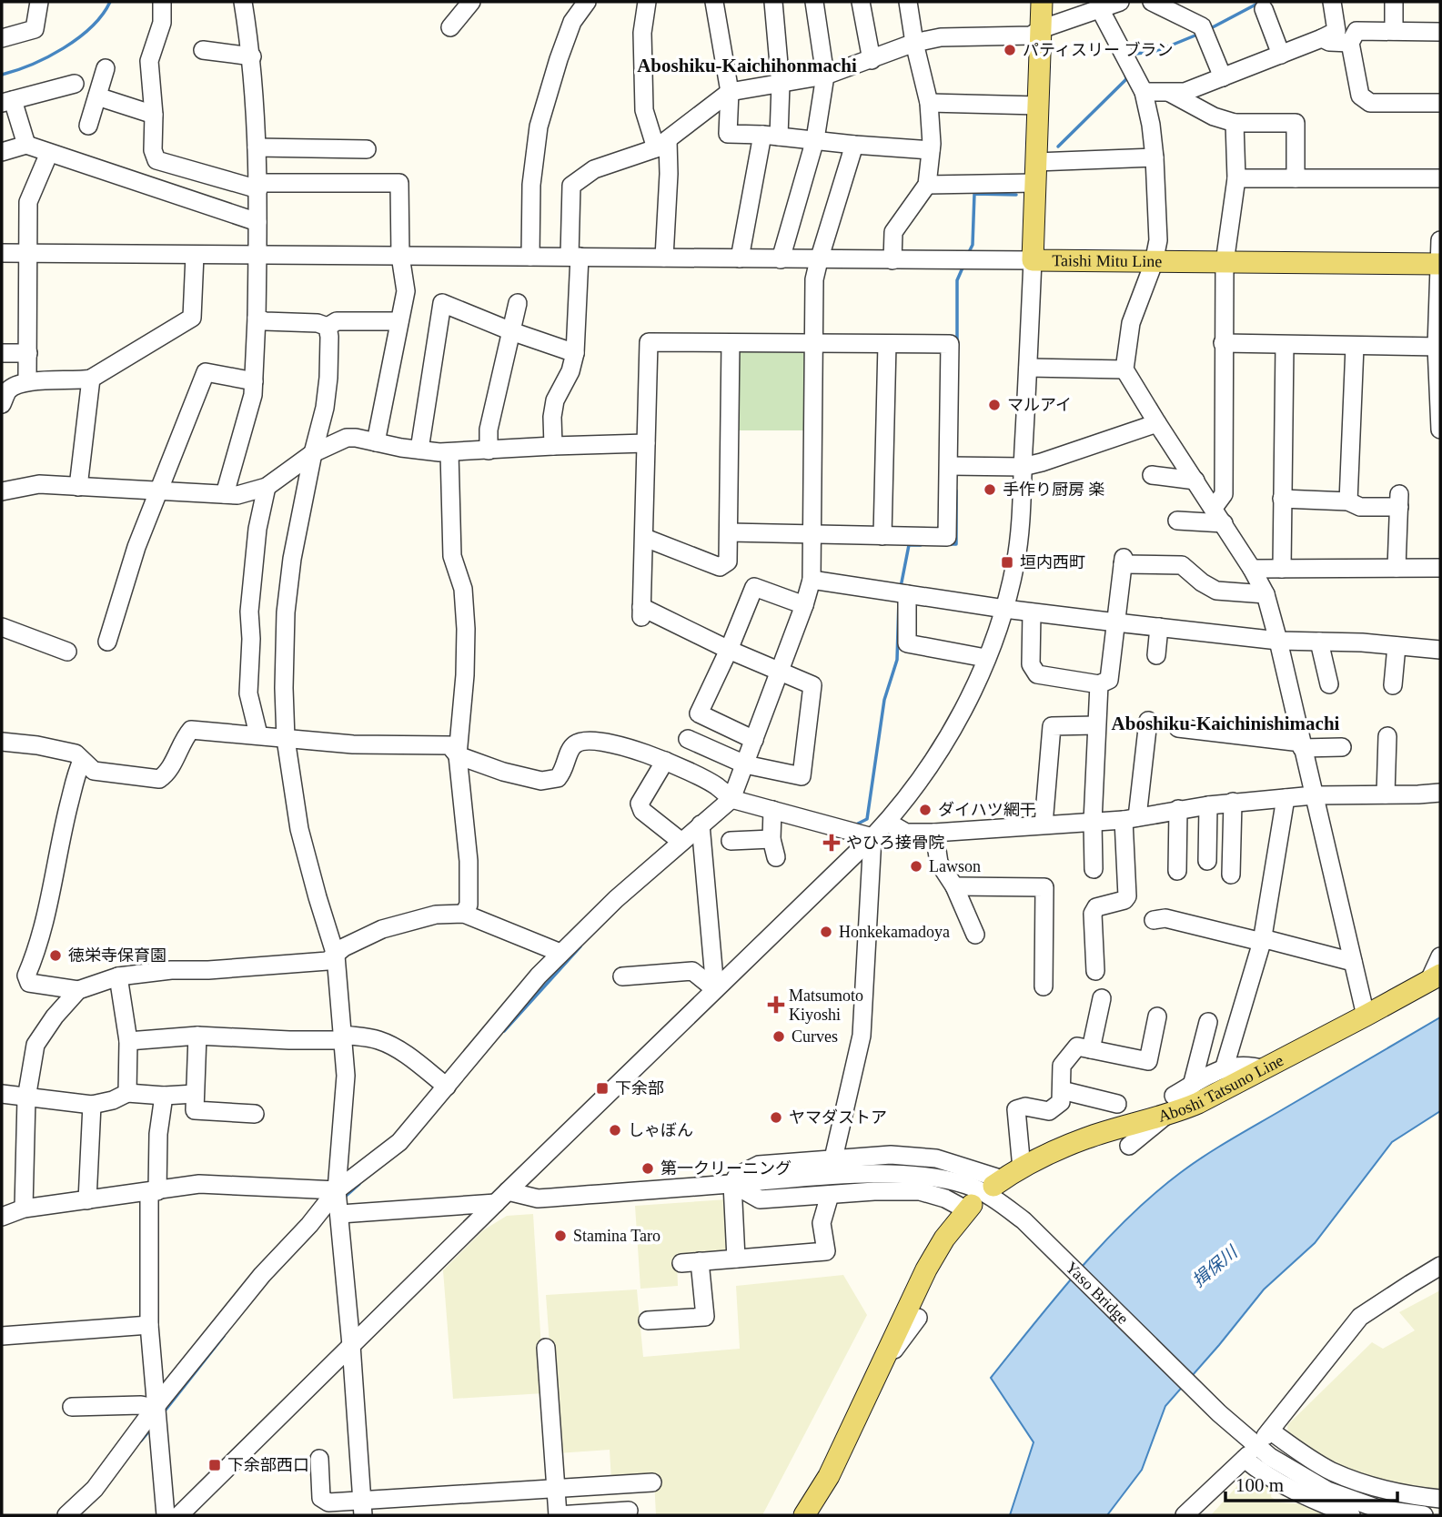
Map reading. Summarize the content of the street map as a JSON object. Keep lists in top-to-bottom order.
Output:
{
  "streets": {
    "main road": ["Taishi Mitu Line", "Aboshi Tatsuno Line"],
    "street": ["Yaso Bridge"]
  },
  "districts": ["Aboshiku-Kaichihonmachi", "Aboshiku-Kaichinishimachi"],
  "water": ["揖保川"],
  "places": {
    "other": [
      "パティスリー ブラン",
      "マルアイ",
      "手作り厨房 楽",
      "ダイハツ網干",
      "Lawson",
      "Honkekamadoya",
      "徳栄寺保育園",
      "Curves",
      "ヤマダストア",
      "しゃぼん",
      "第一クリーニング",
      "Stamina Taro"
    ],
    "transit": ["垣内西町", "下余部", "下余部西口"],
    "health": ["やひろ接骨院", "Matsumoto Kiyoshi"]
  },
  "scale_bar": "100 m"
}
